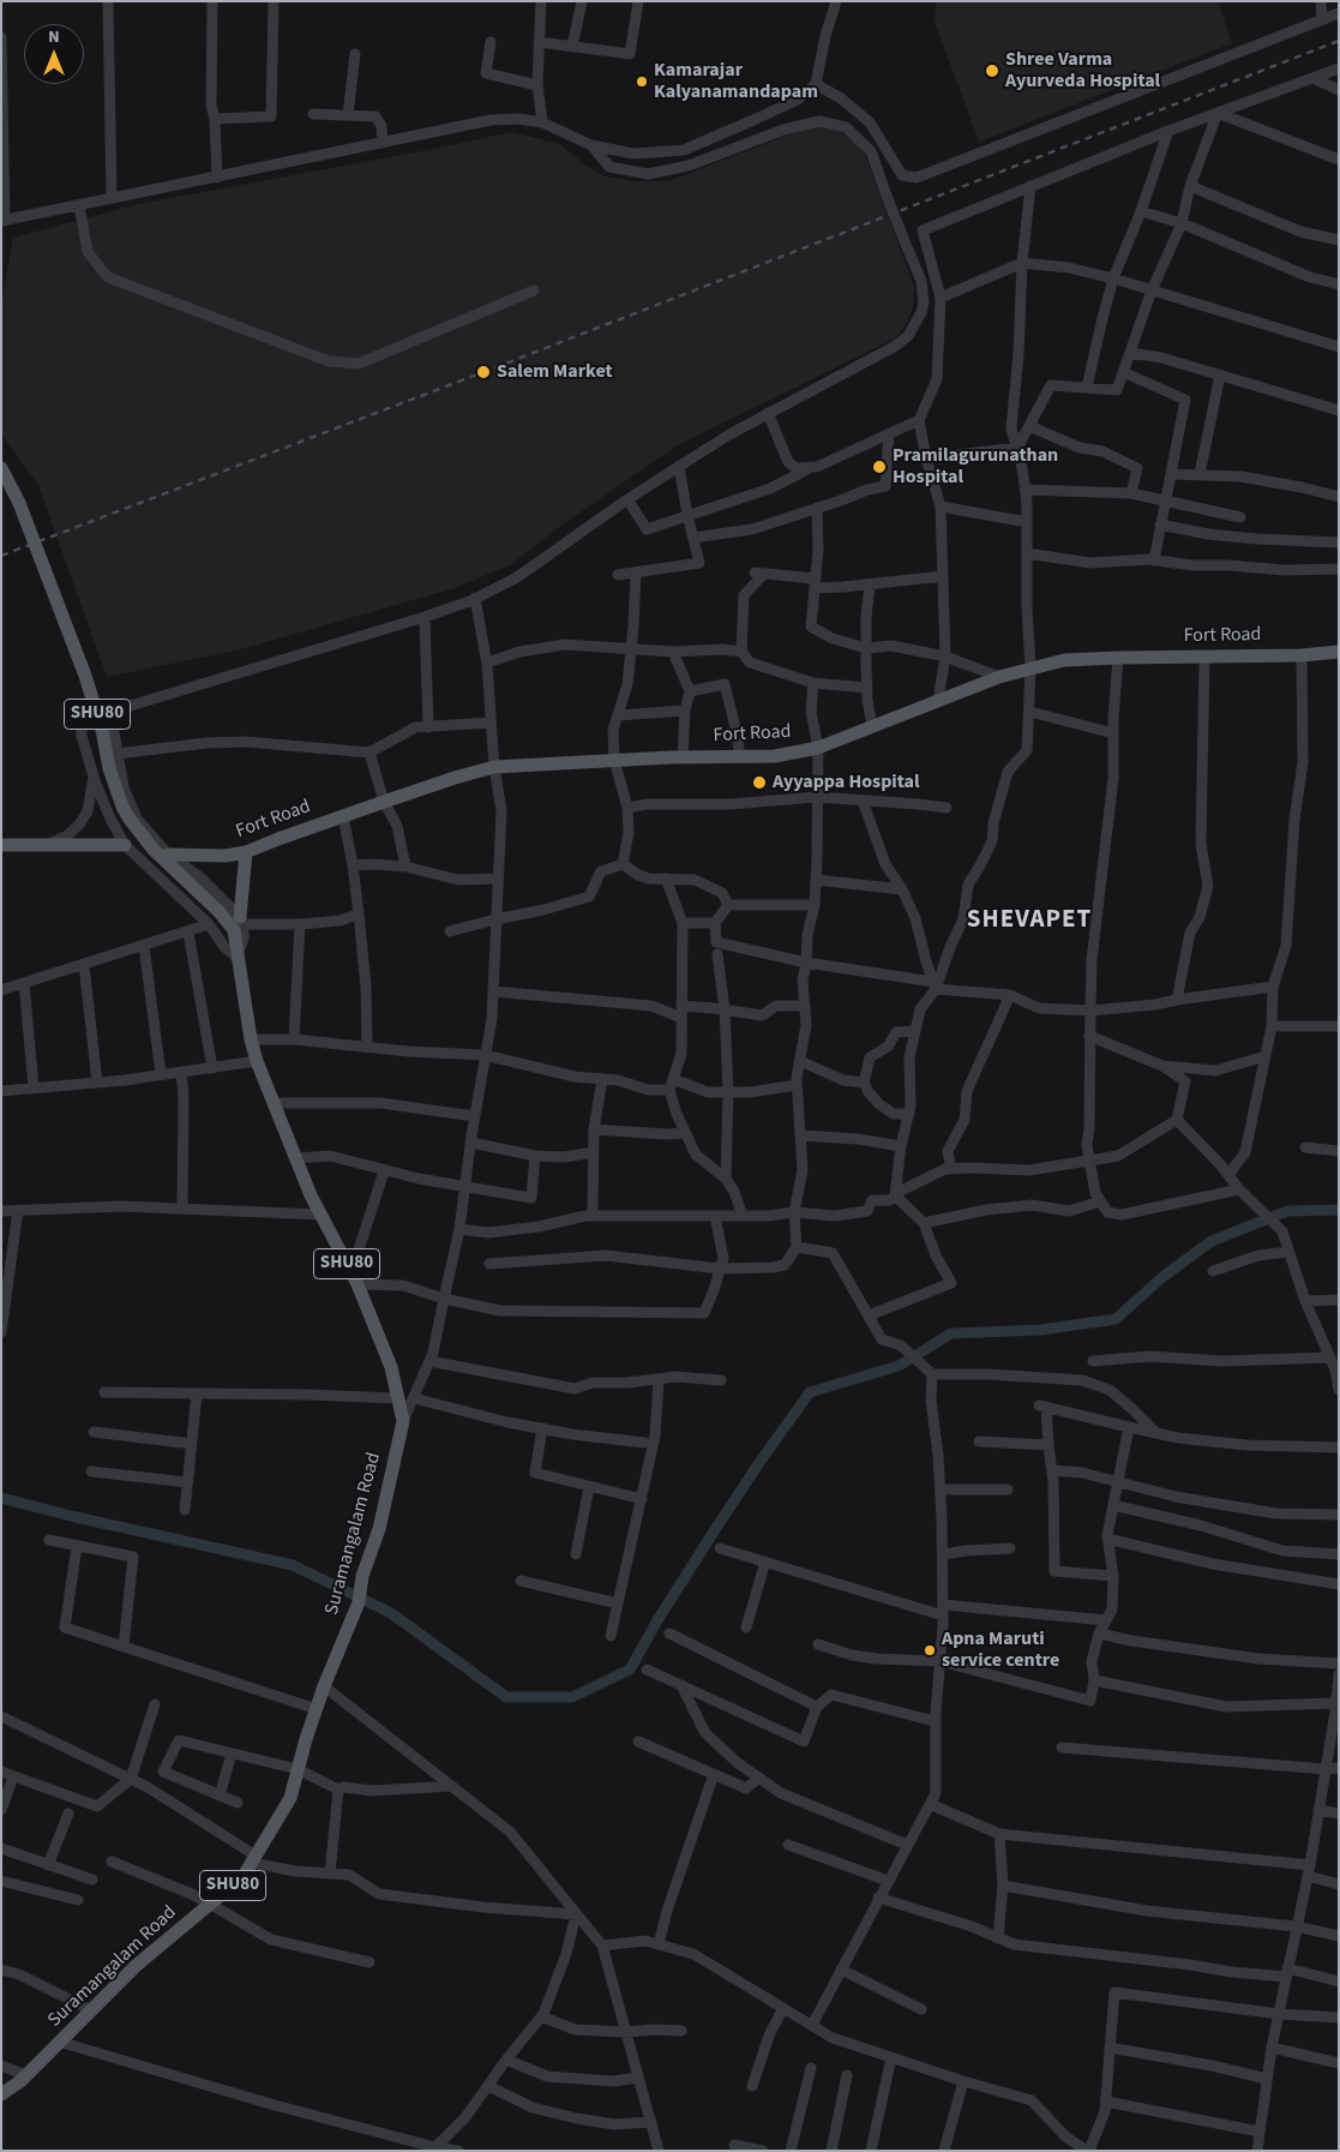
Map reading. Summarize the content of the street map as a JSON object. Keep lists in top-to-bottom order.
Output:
{
  "streets": {
    "main road": ["Fort Road", "SHU80", "Suramangalam Road"]
  },
  "crossings": [
    ["SHU80", "Suramangalam Road"]
  ],
  "districts": ["SHEVAPET"],
  "places": [
    "Shree Varma Ayurveda Hospital",
    "Kamarajar Kalyanamandapam",
    "Salem Market",
    "Pramilagurunathan Hospital",
    "Ayyappa Hospital",
    "Apna Maruti service centre"
  ],
  "north": "top"
}
